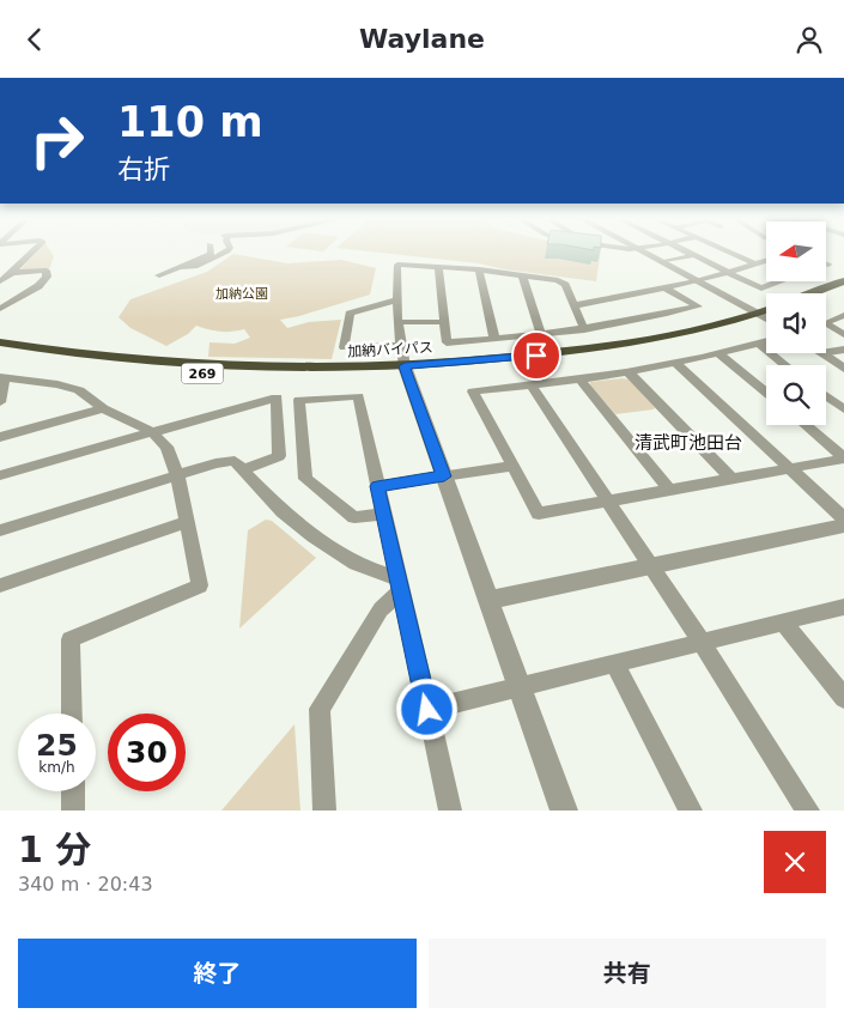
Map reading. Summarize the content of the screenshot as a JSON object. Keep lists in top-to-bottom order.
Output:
{
  "streets": {
    "highway": ["加納バイパス", "269"]
  },
  "districts": ["清武町池田台"],
  "parks": ["加納公園"],
  "north": "left",
  "page": {
    "header": "Waylane",
    "turn": ["110 m", "右折"],
    "speed": "25 km/h",
    "limit": "30",
    "heading": ["1 分", "340 m · 20:43"],
    "buttons": ["終了", "共有"]
  }
}
